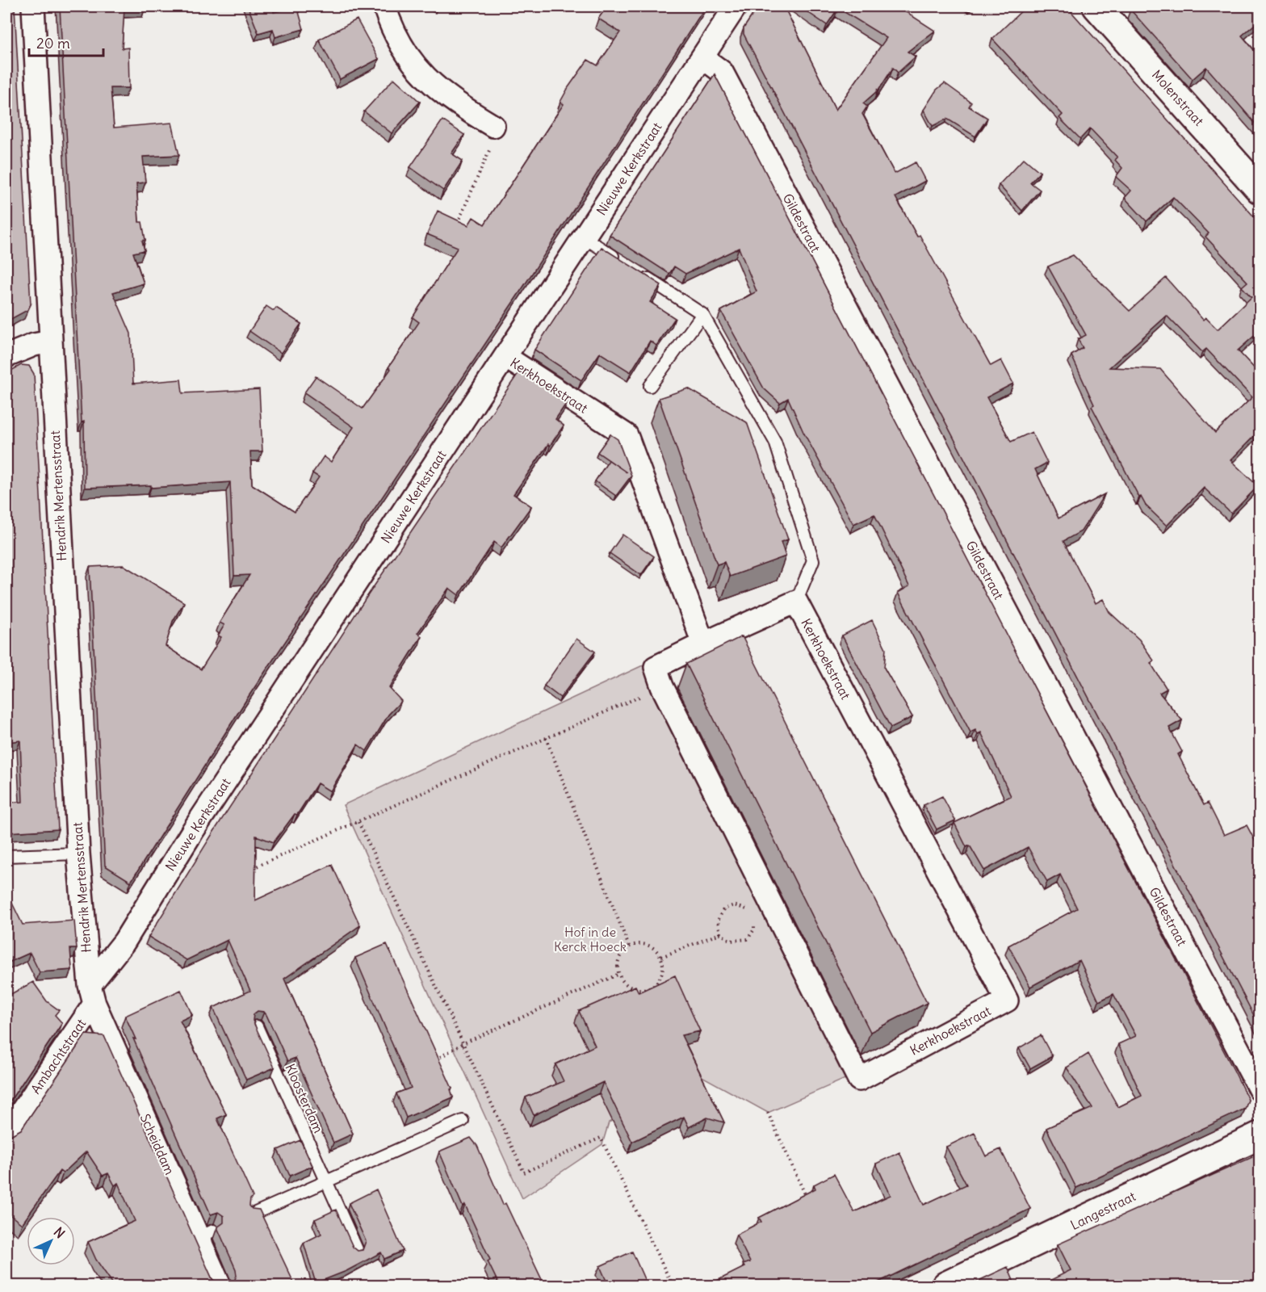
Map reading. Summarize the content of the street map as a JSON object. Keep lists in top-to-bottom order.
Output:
{
  "streets": {
    "main road": ["Molenstraat", "Langestraat"],
    "street": [
      "Nieuwe Kerkstraat",
      "Gildestraat",
      "Kerkhoekstraat",
      "Hendrik Mertensstraat",
      "Ambachtstraat",
      "Scheiddam"
    ],
    "lane": ["Kloosterdam"]
  },
  "crossings": [
    ["Nieuwe Kerkstraat", "Gildestraat"],
    ["Nieuwe Kerkstraat", "Kerkhoekstraat"],
    ["Nieuwe Kerkstraat", "Hendrik Mertensstraat"],
    ["Nieuwe Kerkstraat", "Ambachtstraat"],
    ["Nieuwe Kerkstraat", "Scheiddam"],
    ["Hendrik Mertensstraat", "Ambachtstraat"],
    ["Hendrik Mertensstraat", "Scheiddam"],
    ["Ambachtstraat", "Scheiddam"]
  ],
  "parks": ["Hof in de Kerck Hoeck"],
  "scale_bar": "20 m",
  "north": "top right"
}
